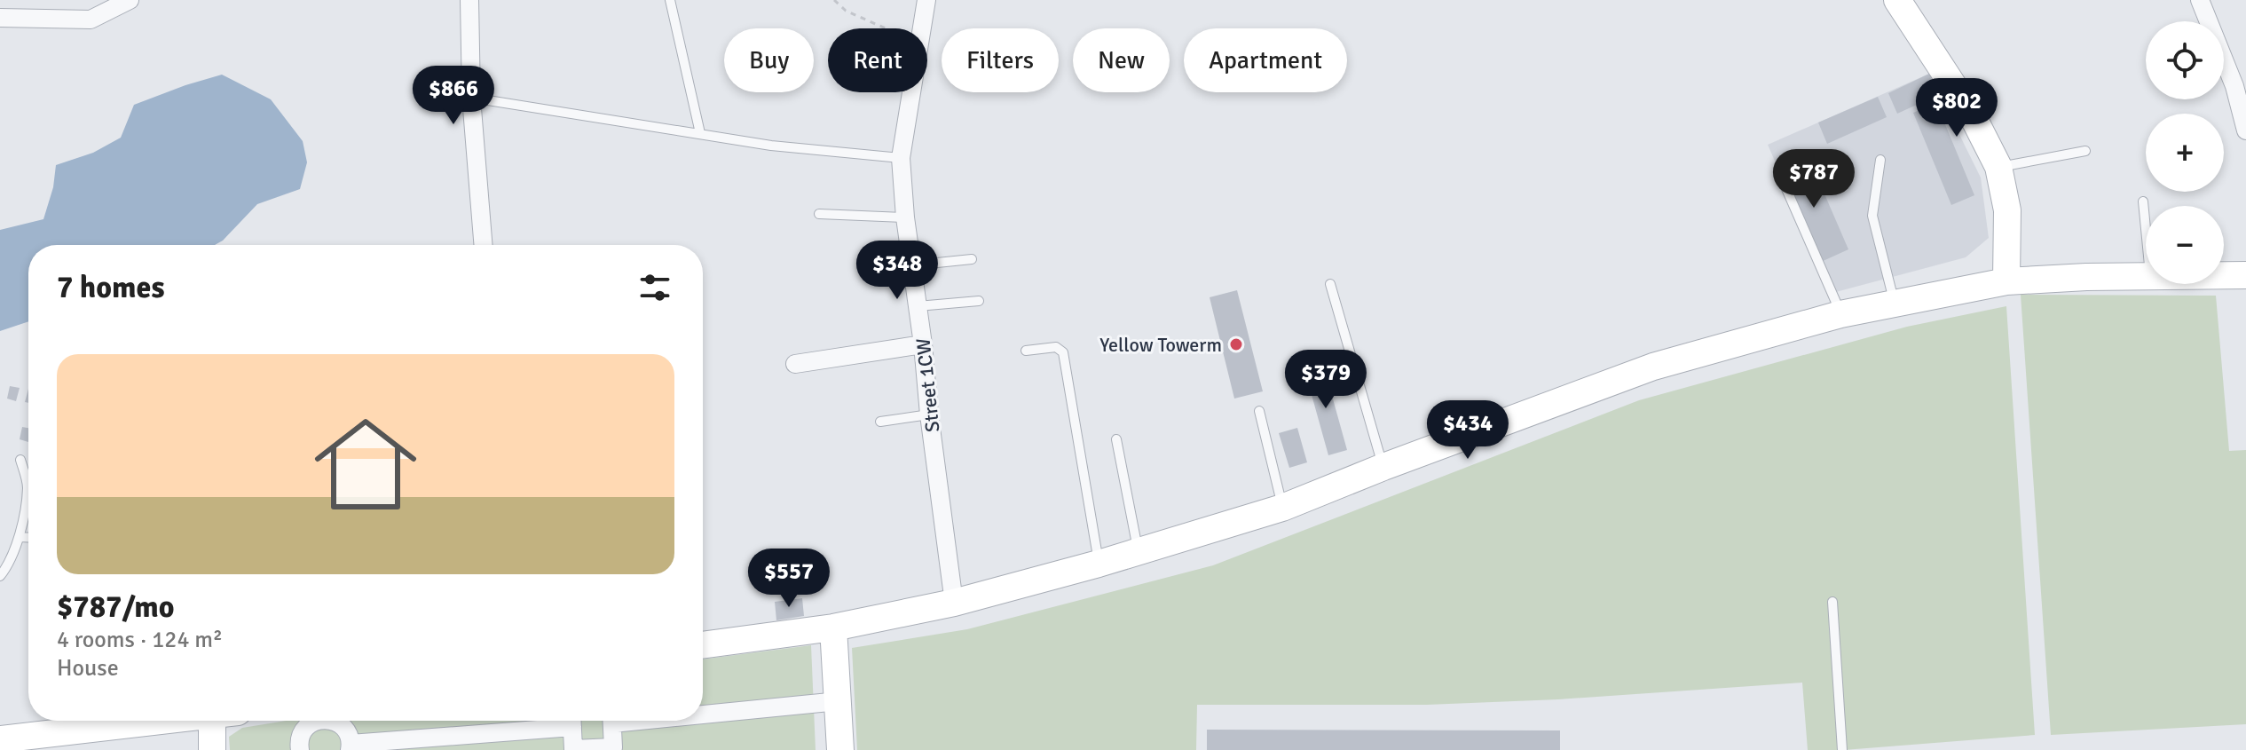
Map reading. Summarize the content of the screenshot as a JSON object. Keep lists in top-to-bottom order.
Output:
{
  "streets": {
    "street": ["Street 1CW"]
  },
  "places": ["Yellow Towerm"],
  "page": {
    "map_buttons": ["+", "−"],
    "chip": [
      "Buy",
      "Rent",
      "Filters",
      "New",
      "Apartment"
    ],
    "price": [
      "$866",
      "$802",
      "$787",
      "$348",
      "$379",
      "$434",
      "$557"
    ],
    "heading": "7 homes",
    "list": [
      {
        "name": "$787/mo",
        "note": "4 rooms · 124 m² · House"
      }
    ]
  }
}
